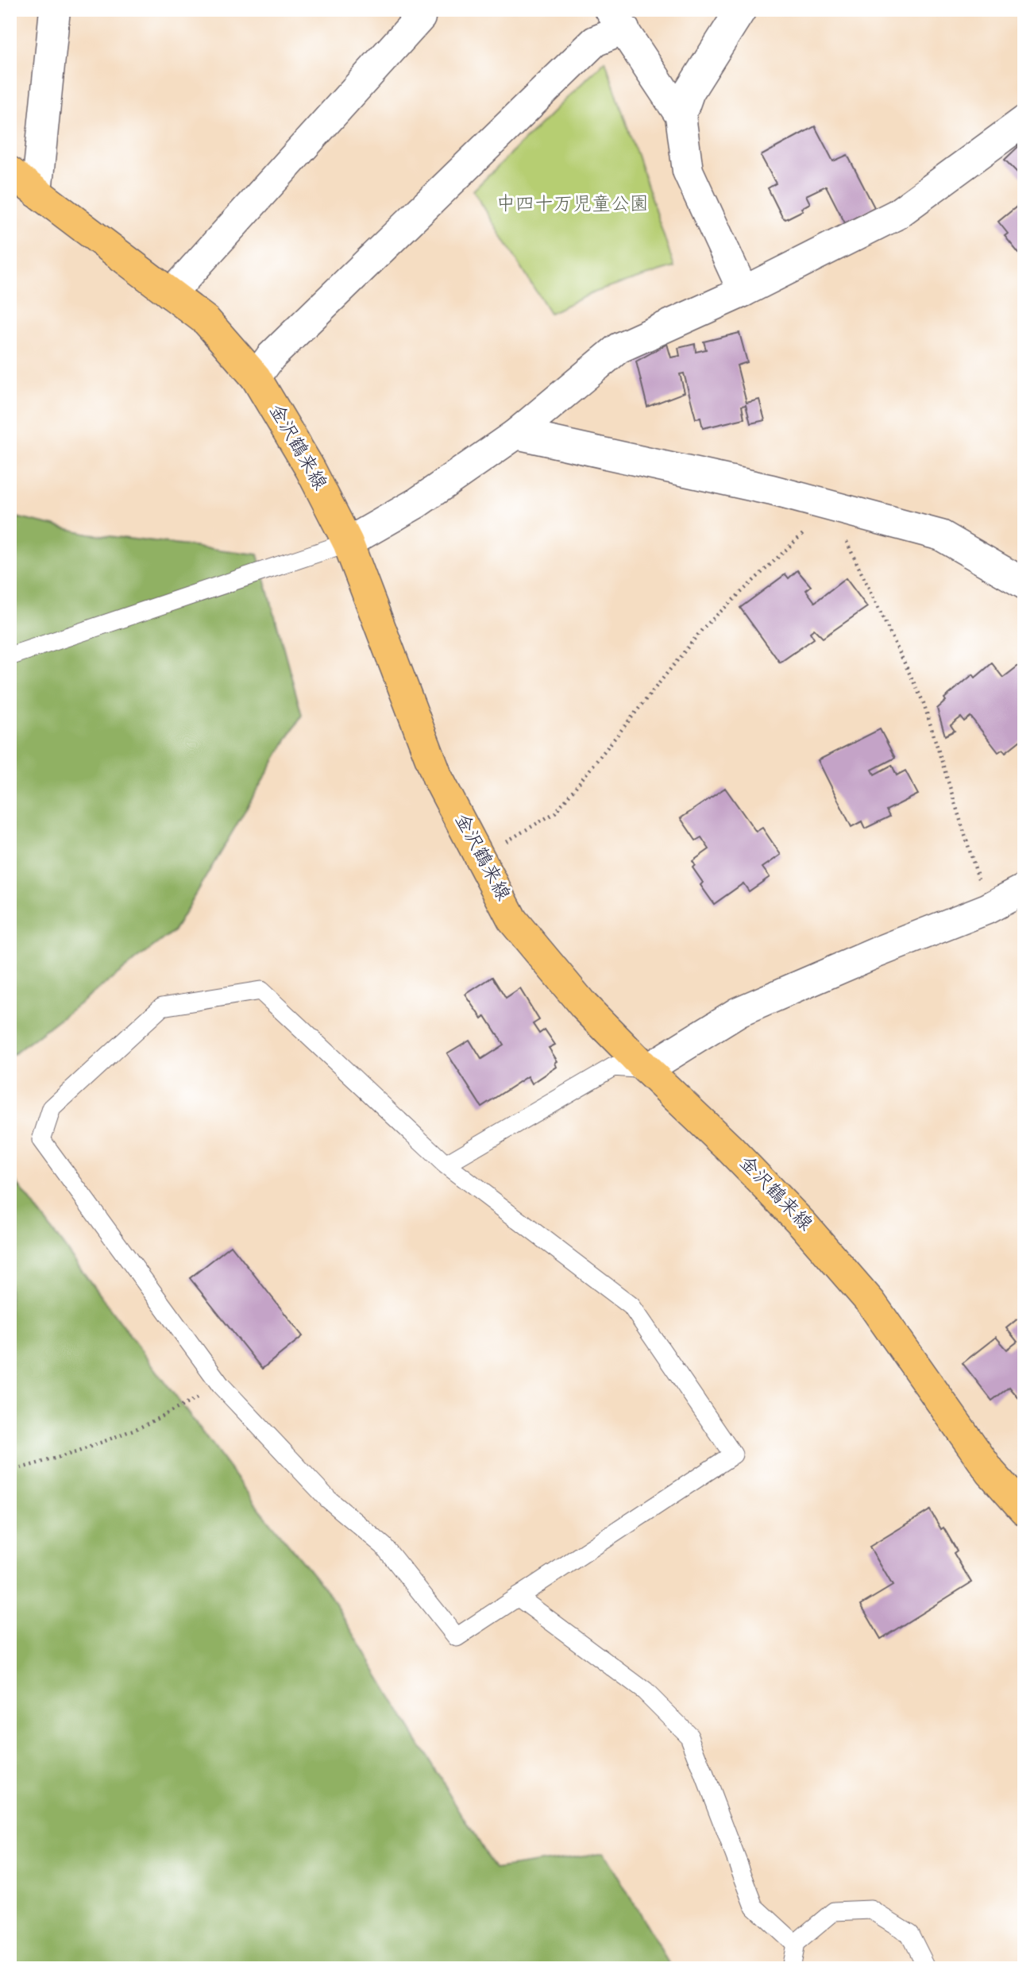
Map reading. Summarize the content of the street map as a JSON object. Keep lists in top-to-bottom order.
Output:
{
  "streets": {
    "main road": ["金沢鶴来線"]
  },
  "parks": ["中四十万児童公園"]
}
